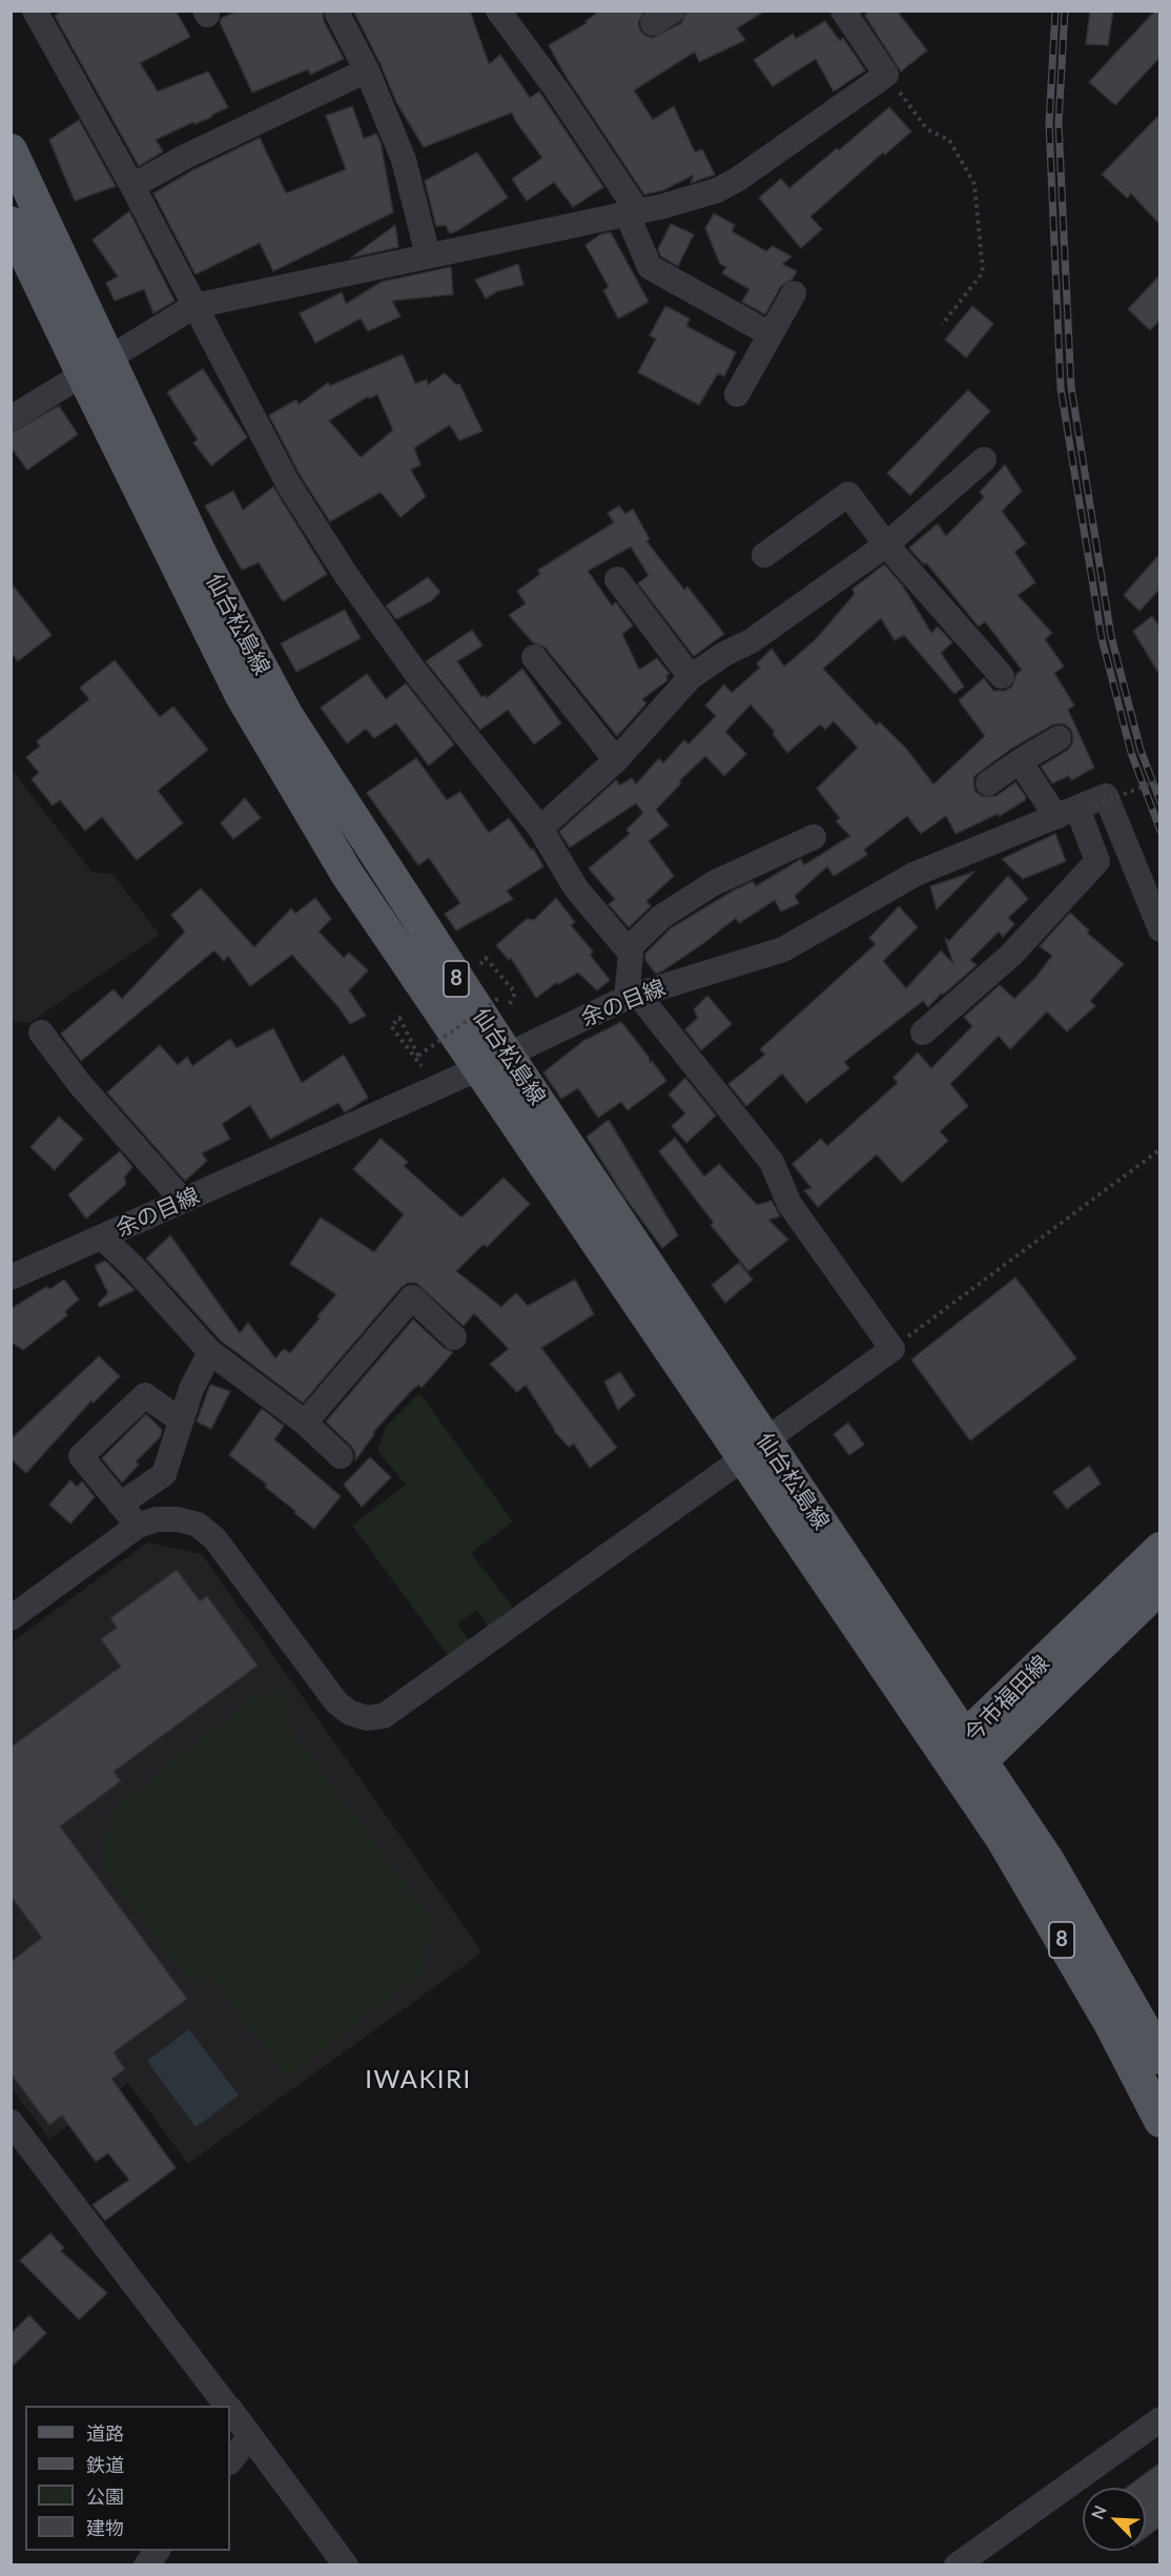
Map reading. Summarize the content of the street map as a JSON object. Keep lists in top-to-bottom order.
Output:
{
  "streets": {
    "main road": ["仙台松島線", "8", "今市福田線"],
    "street": ["余の目線"]
  },
  "crossings": [
    ["仙台松島線", "8"],
    ["仙台松島線", "余の目線"],
    ["仙台松島線", "今市福田線"],
    ["8", "今市福田線"]
  ],
  "districts": ["IWAKIRI"],
  "legend": [
    "道路",
    "鉄道",
    "公園",
    "建物"
  ],
  "north": "top left"
}
